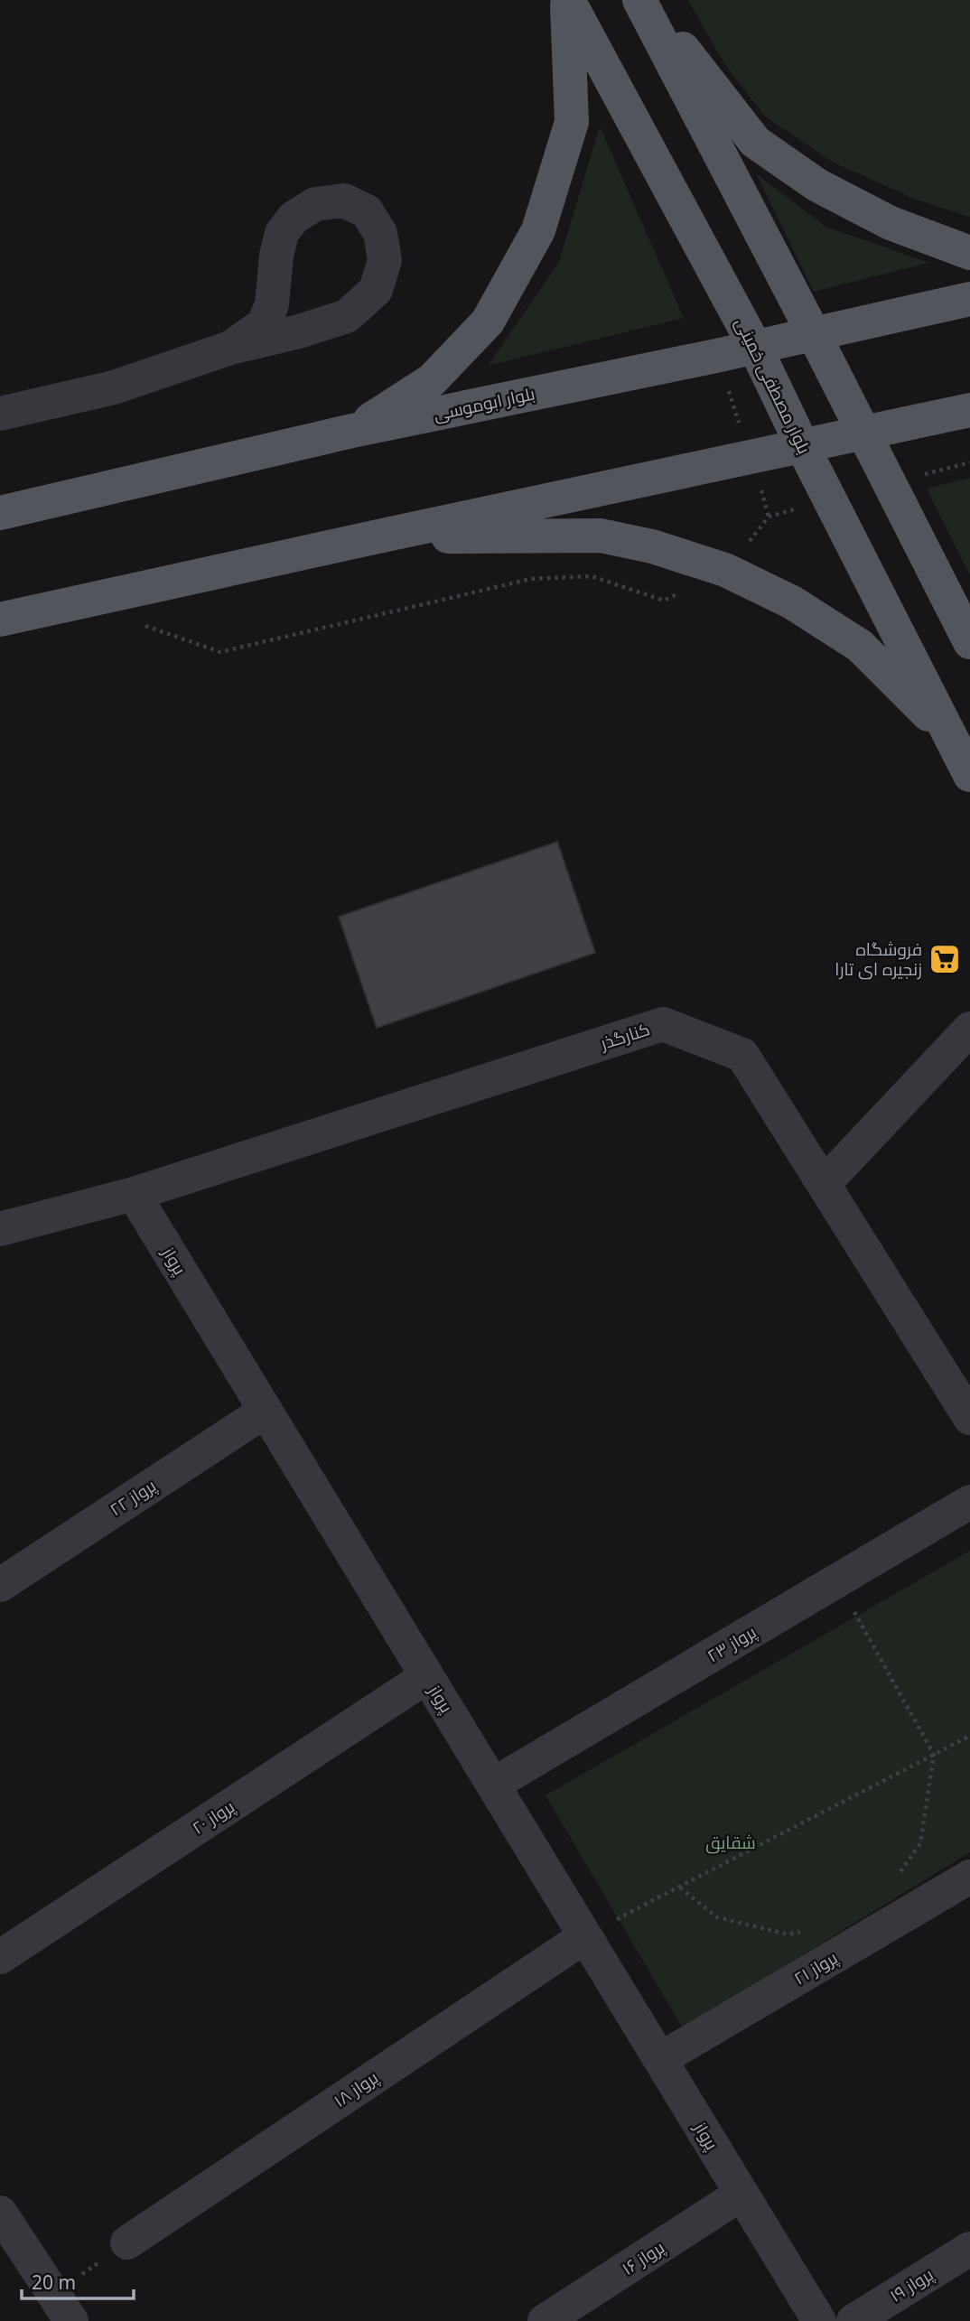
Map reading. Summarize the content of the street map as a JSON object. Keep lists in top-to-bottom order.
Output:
{
  "streets": {
    "main road": ["بلوار مصطفی خمینی", "بلوار ابوموسی"],
    "street": [
      "کنارگذر",
      "پرواز",
      "پرواز ۲۲",
      "پرواز ۲۳",
      "پرواز ۲۰",
      "پرواز ۲۱",
      "پرواز ۱۸",
      "پرواز ۱۶",
      "پرواز ۱۹"
    ]
  },
  "crossings": [
    ["بلوار مصطفی خمینی", "بلوار ابوموسی"],
    ["کنارگذر", "پرواز"],
    ["پرواز", "پرواز ۲۲"],
    ["پرواز", "پرواز ۲۳"],
    ["پرواز", "پرواز ۲۰"],
    ["پرواز", "پرواز ۲۱"],
    ["پرواز", "پرواز ۱۸"],
    ["پرواز", "پرواز ۱۶"]
  ],
  "parks": ["شقایق"],
  "places": {
    "supermarket": ["فروشگاه زنجیره ای تارا"]
  },
  "scale_bar": "20 m"
}
